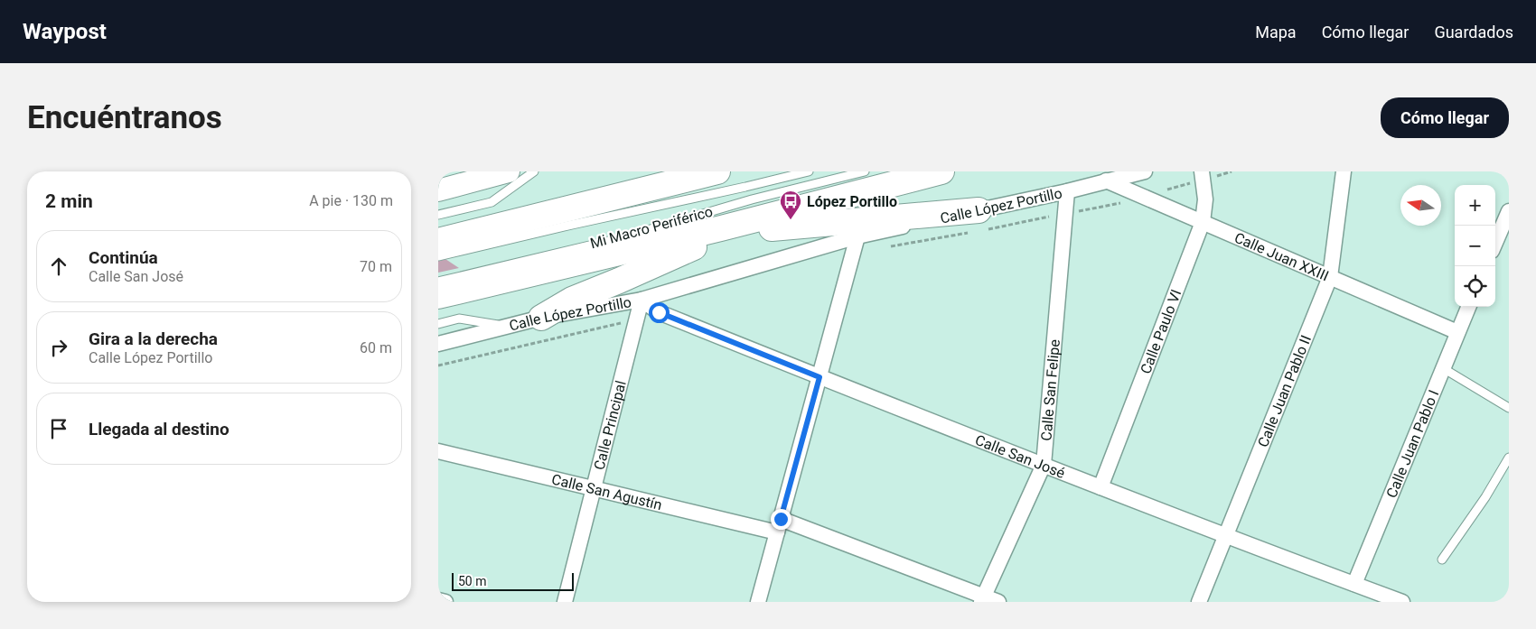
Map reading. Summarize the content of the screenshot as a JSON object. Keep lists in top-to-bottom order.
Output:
{
  "streets": {
    "street": [
      "Calle López Portillo",
      "Calle Juan XXIII",
      "Calle Paulo VI",
      "Calle San Felipe",
      "Calle Juan Pablo II",
      "Calle Principal",
      "Calle Juan Pablo I",
      "Calle San José",
      "Calle San Agustín"
    ],
    "lane": ["Mi Macro Periférico"]
  },
  "crossings": [
    ["Calle López Portillo", "Calle Juan XXIII"],
    ["Calle López Portillo", "Calle San Felipe"],
    ["Calle López Portillo", "Calle Principal"],
    ["Calle López Portillo", "Calle San José"],
    ["Calle Juan XXIII", "Calle Paulo VI"],
    ["Calle Juan XXIII", "Calle Juan Pablo II"],
    ["Calle Juan XXIII", "Calle Juan Pablo I"],
    ["Calle Paulo VI", "Calle San José"],
    ["Calle San Felipe", "Calle San José"],
    ["Calle San Felipe", "Calle San Agustín"],
    ["Calle Juan Pablo II", "Calle San José"],
    ["Calle Principal", "Calle San José"],
    ["Calle Principal", "Calle San Agustín"],
    ["Calle Juan Pablo I", "Calle San José"]
  ],
  "places": {
    "bus stop": ["López Portillo"]
  },
  "scale_bar": "50 m",
  "north": "left",
  "page": {
    "header": "Waypost",
    "nav": ["Mapa", "Cómo llegar", "Guardados"],
    "buttons": "Cómo llegar",
    "title": "Encuéntranos",
    "heading": ["2 min", "A pie · 130 m"],
    "map_buttons": ["+", "−"],
    "list": [
      ["Continúa", "Calle San José", "70 m"],
      ["Gira a la derecha", "Calle López Portillo", "60 m"],
      "Llegada al destino"
    ],
    "scale": "50 m"
  }
}
